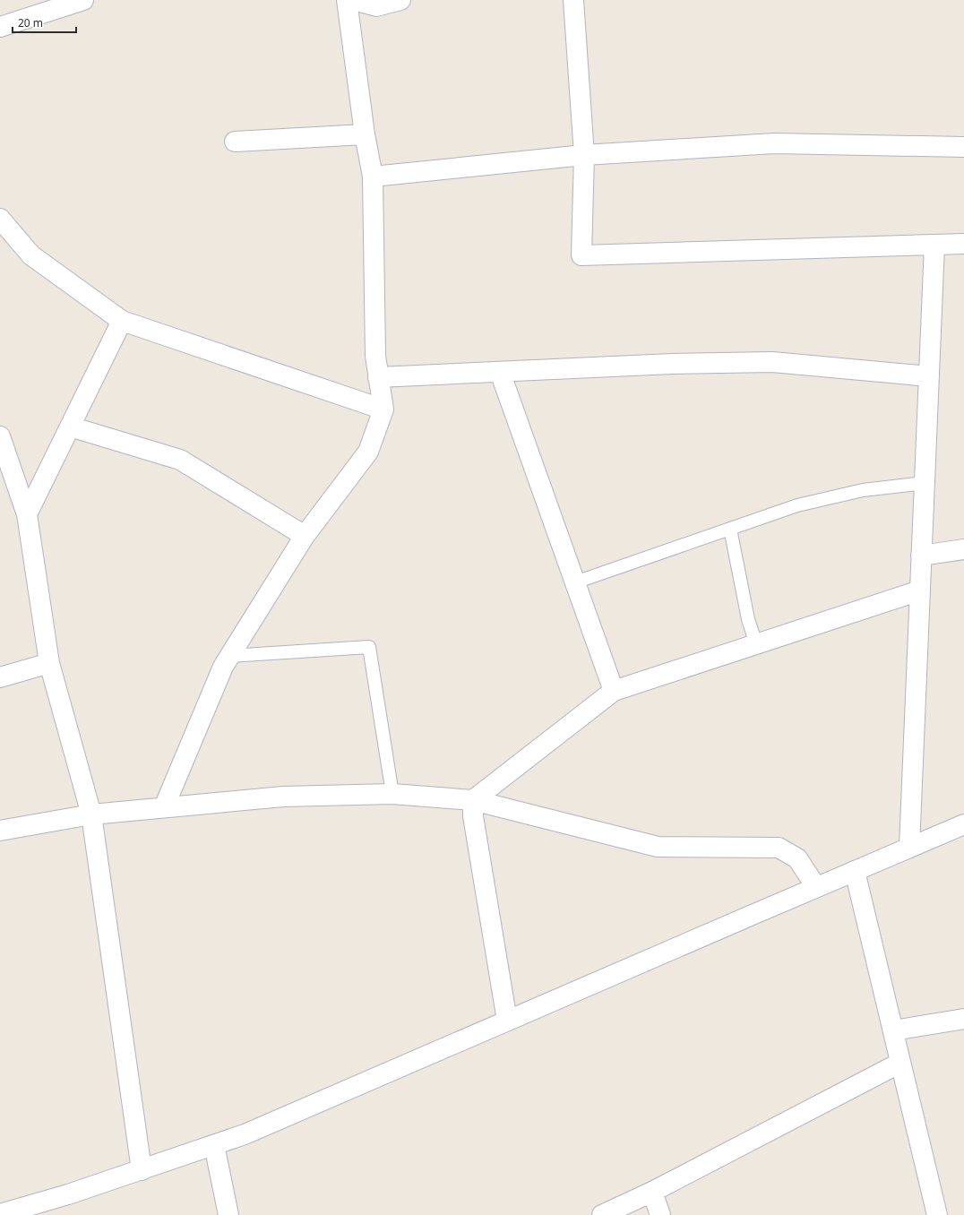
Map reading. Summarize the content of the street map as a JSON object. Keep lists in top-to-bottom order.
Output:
{
  "scale_bar": "20 m"
}
